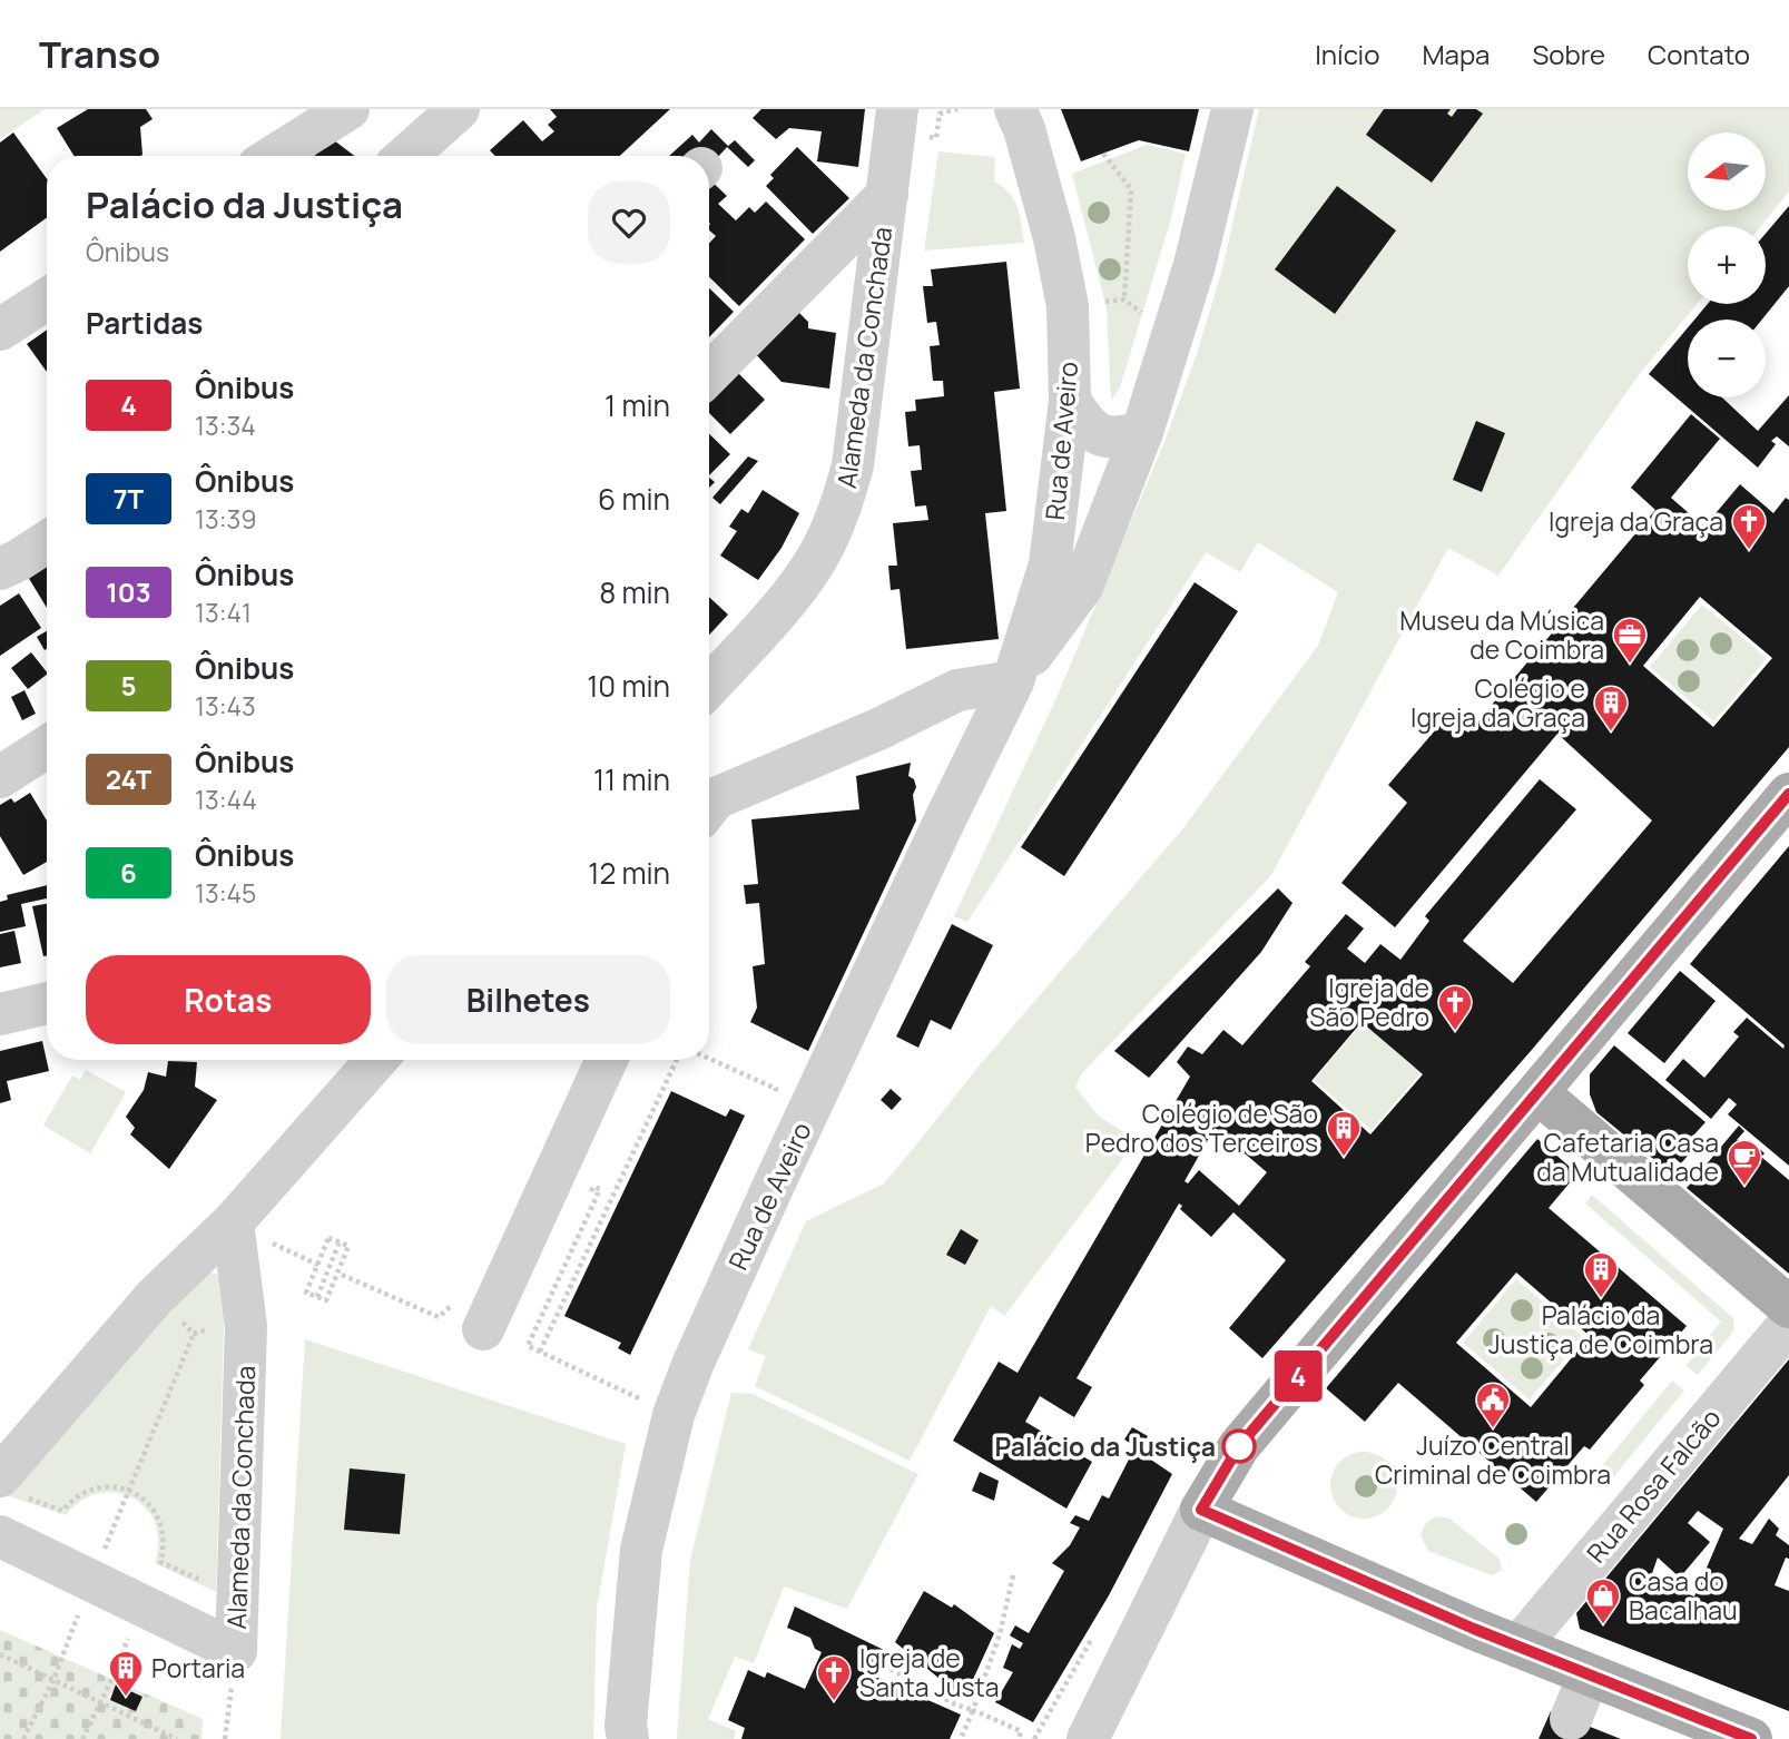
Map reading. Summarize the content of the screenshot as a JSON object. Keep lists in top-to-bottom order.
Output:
{
  "streets": {
    "street": ["Alameda da Conchada", "Rua de Aveiro", "Rua Rosa Falcão"]
  },
  "places": {
    "church": ["Igreja da Graça", "Igreja de São Pedro", "Igreja de Santa Justa"],
    "office": ["Museu da Música de Coimbra"],
    "building": [
      "Colégio e Igreja da Graça",
      "Colégio de São Pedro dos Terceiros",
      "Palácio da Justiça de Coimbra",
      "Portaria"
    ],
    "cafe": ["Cafetaria Casa da Mutualidade"],
    "public building": ["Juízo Central Criminal de Coimbra"],
    "other": ["Palácio da Justiça"],
    "shop": ["Casa do Bacalhau"]
  },
  "lines": ["bus line 4"],
  "north": "left",
  "page": {
    "header": "Transo",
    "nav": [
      "Início",
      "Mapa",
      "Sobre",
      "Contato"
    ],
    "on_map": "4",
    "map_buttons": ["+", "−"],
    "heading": [
      ["Palácio da Justiça", "Ônibus"],
      "Partidas"
    ],
    "list": [
      {
        "mark": "4",
        "name": "Ônibus",
        "note": "13:34",
        "value": "1 min"
      },
      {
        "mark": "7T",
        "name": "Ônibus",
        "note": "13:39",
        "value": "6 min"
      },
      {
        "mark": "103",
        "name": "Ônibus",
        "note": "13:41",
        "value": "8 min"
      },
      {
        "mark": "5",
        "name": "Ônibus",
        "note": "13:43",
        "value": "10 min"
      },
      {
        "mark": "24T",
        "name": "Ônibus",
        "note": "13:44",
        "value": "11 min"
      },
      {
        "mark": "6",
        "name": "Ônibus",
        "note": "13:45",
        "value": "12 min"
      }
    ],
    "buttons": ["Rotas", "Bilhetes"]
  }
}
